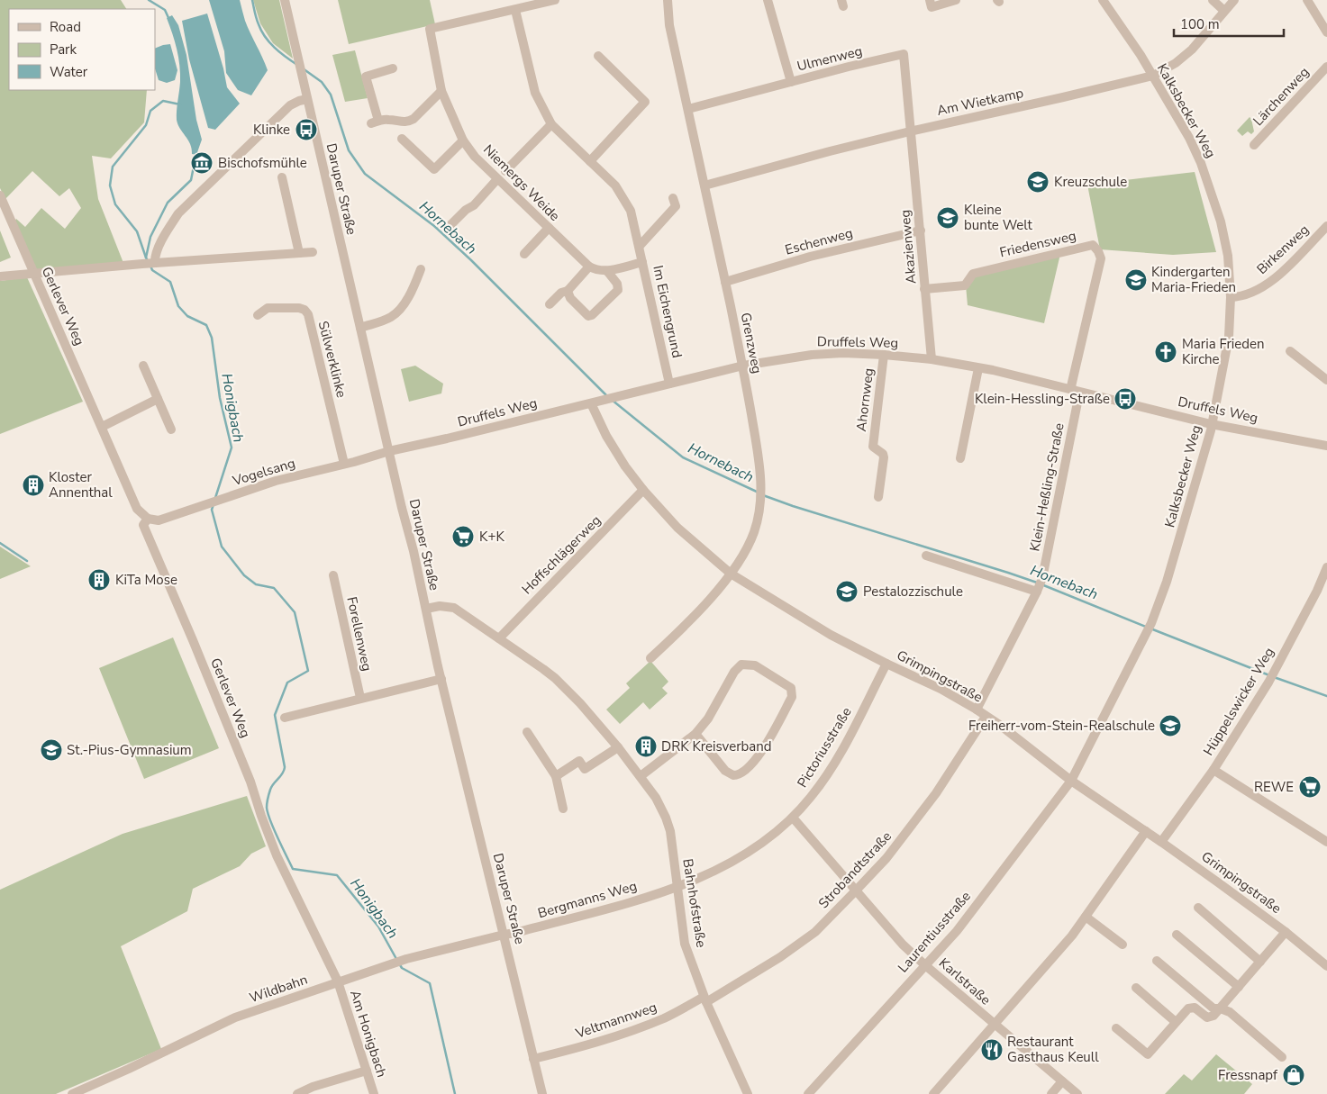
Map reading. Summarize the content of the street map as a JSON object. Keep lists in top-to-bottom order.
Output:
{
  "streets": {
    "street": [
      "Ulmenweg",
      "Lärchenweg",
      "Am Wietkamp",
      "Kalksbecker Weg",
      "Niemergs Weide",
      "Daruper Straße",
      "Eschenweg",
      "Friedensweg",
      "Akazienweg",
      "Birkenweg",
      "Gerlever Weg",
      "Im Eichengrund",
      "Druffels Weg",
      "Grenzweg",
      "Sülwerklinke",
      "Ahornweg",
      "Vogelsang",
      "Klein-Heßling-Straße",
      "Hoffschlägerweg",
      "Forellenweg",
      "Grimpingstraße",
      "Hüppelswicker Weg",
      "Pictoriusstraße",
      "Strobandtstraße",
      "Bergmanns Weg",
      "Bahnhofstraße",
      "Laurentiusstraße",
      "Karlstraße",
      "Wildbahn",
      "Veltmannweg",
      "Am Honigbach"
    ]
  },
  "crossings": [
    ["Ulmenweg", "Am Wietkamp"],
    ["Ulmenweg", "Akazienweg"],
    ["Ulmenweg", "Grenzweg"],
    ["Am Wietkamp", "Kalksbecker Weg"],
    ["Am Wietkamp", "Akazienweg"],
    ["Am Wietkamp", "Grenzweg"],
    ["Kalksbecker Weg", "Birkenweg"],
    ["Kalksbecker Weg", "Druffels Weg"],
    ["Kalksbecker Weg", "Grimpingstraße"],
    ["Kalksbecker Weg", "Laurentiusstraße"],
    ["Niemergs Weide", "Im Eichengrund"],
    ["Daruper Straße", "Druffels Weg"],
    ["Daruper Straße", "Vogelsang"],
    ["Daruper Straße", "Bergmanns Weg"],
    ["Daruper Straße", "Bahnhofstraße"],
    ["Daruper Straße", "Wildbahn"],
    ["Daruper Straße", "Veltmannweg"],
    ["Eschenweg", "Akazienweg"],
    ["Eschenweg", "Grenzweg"],
    ["Friedensweg", "Akazienweg"],
    ["Friedensweg", "Druffels Weg"],
    ["Friedensweg", "Klein-Heßling-Straße"],
    ["Akazienweg", "Druffels Weg"],
    ["Gerlever Weg", "Vogelsang"],
    ["Gerlever Weg", "Wildbahn"],
    ["Gerlever Weg", "Am Honigbach"],
    ["Im Eichengrund", "Druffels Weg"],
    ["Druffels Weg", "Grenzweg"],
    ["Druffels Weg", "Ahornweg"],
    ["Druffels Weg", "Vogelsang"],
    ["Druffels Weg", "Klein-Heßling-Straße"],
    ["Druffels Weg", "Grimpingstraße"],
    ["Grenzweg", "Grimpingstraße"],
    ["Sülwerklinke", "Vogelsang"],
    ["Klein-Heßling-Straße", "Grimpingstraße"],
    ["Hoffschlägerweg", "Grimpingstraße"],
    ["Hoffschlägerweg", "Bahnhofstraße"],
    ["Grimpingstraße", "Hüppelswicker Weg"],
    ["Grimpingstraße", "Pictoriusstraße"],
    ["Grimpingstraße", "Strobandtstraße"],
    ["Grimpingstraße", "Laurentiusstraße"],
    ["Pictoriusstraße", "Bergmanns Weg"],
    ["Pictoriusstraße", "Bahnhofstraße"],
    ["Pictoriusstraße", "Karlstraße"],
    ["Strobandtstraße", "Bahnhofstraße"],
    ["Strobandtstraße", "Karlstraße"],
    ["Strobandtstraße", "Veltmannweg"],
    ["Bergmanns Weg", "Bahnhofstraße"],
    ["Bergmanns Weg", "Wildbahn"],
    ["Bahnhofstraße", "Veltmannweg"],
    ["Laurentiusstraße", "Karlstraße"],
    ["Wildbahn", "Am Honigbach"]
  ],
  "water": ["Hornebach", "Honigbach"],
  "places": {
    "bus stop": ["Klinke", "Klein-Hessling-Straße"],
    "museum": ["Bischofsmühle"],
    "school or university": [
      "Kreuzschule",
      "Kleine bunte Welt",
      "Kindergarten Maria-Frieden",
      "Pestalozzischule",
      "Freiherr-vom-Stein-Realschule",
      "St.-Pius-Gymnasium"
    ],
    "church": ["Maria Frieden Kirche"],
    "building": ["Kloster Annenthal", "KiTa Mose", "DRK Kreisverband"],
    "supermarket": ["K+K", "REWE"],
    "restaurant": ["Restaurant Gasthaus Keull"],
    "shop": ["Fressnapf"]
  },
  "legend": ["Road", "Park", "Water"],
  "scale_bar": "100 m"
}
